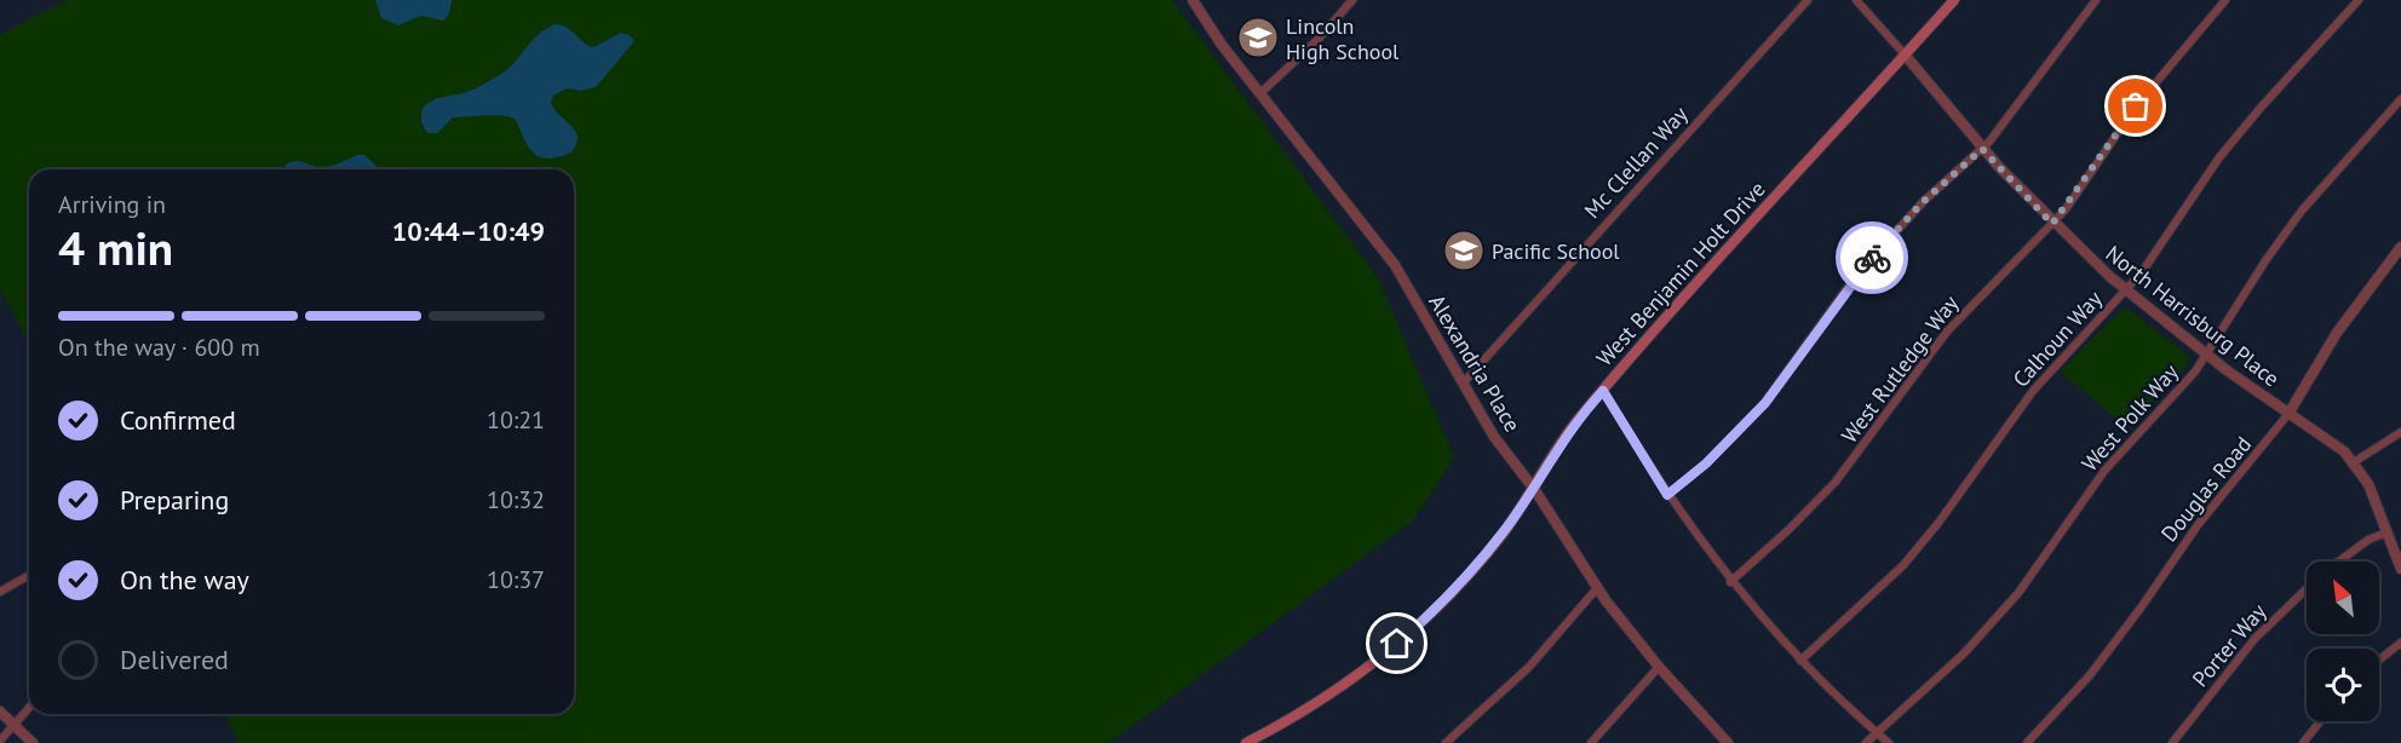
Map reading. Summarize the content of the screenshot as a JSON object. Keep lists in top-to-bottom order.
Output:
{
  "streets": {
    "main road": ["West Benjamin Holt Drive"],
    "street": [
      "Mc Clellan Way",
      "North Harrisburg Place",
      "Calhoun Way",
      "Alexandria Place",
      "West Rutledge Way",
      "West Polk Way",
      "Douglas Road",
      "Porter Way"
    ]
  },
  "crossings": [
    ["Mc Clellan Way", "Alexandria Place"],
    ["West Benjamin Holt Drive", "North Harrisburg Place"],
    ["West Benjamin Holt Drive", "Alexandria Place"],
    ["North Harrisburg Place", "Calhoun Way"],
    ["North Harrisburg Place", "West Rutledge Way"],
    ["North Harrisburg Place", "West Polk Way"],
    ["North Harrisburg Place", "Douglas Road"],
    ["North Harrisburg Place", "Porter Way"]
  ],
  "places": {
    "school or university": ["Lincoln High School", "Pacific School"]
  },
  "north": "top left",
  "page": {
    "heading": ["4 min", "Arriving in", "10:44–10:49"],
    "bar": "On the way · 600 m",
    "list": [
      ["Confirmed", "10:21"],
      ["Preparing", "10:32"],
      ["On the way", "10:37"],
      "Delivered"
    ]
  }
}
